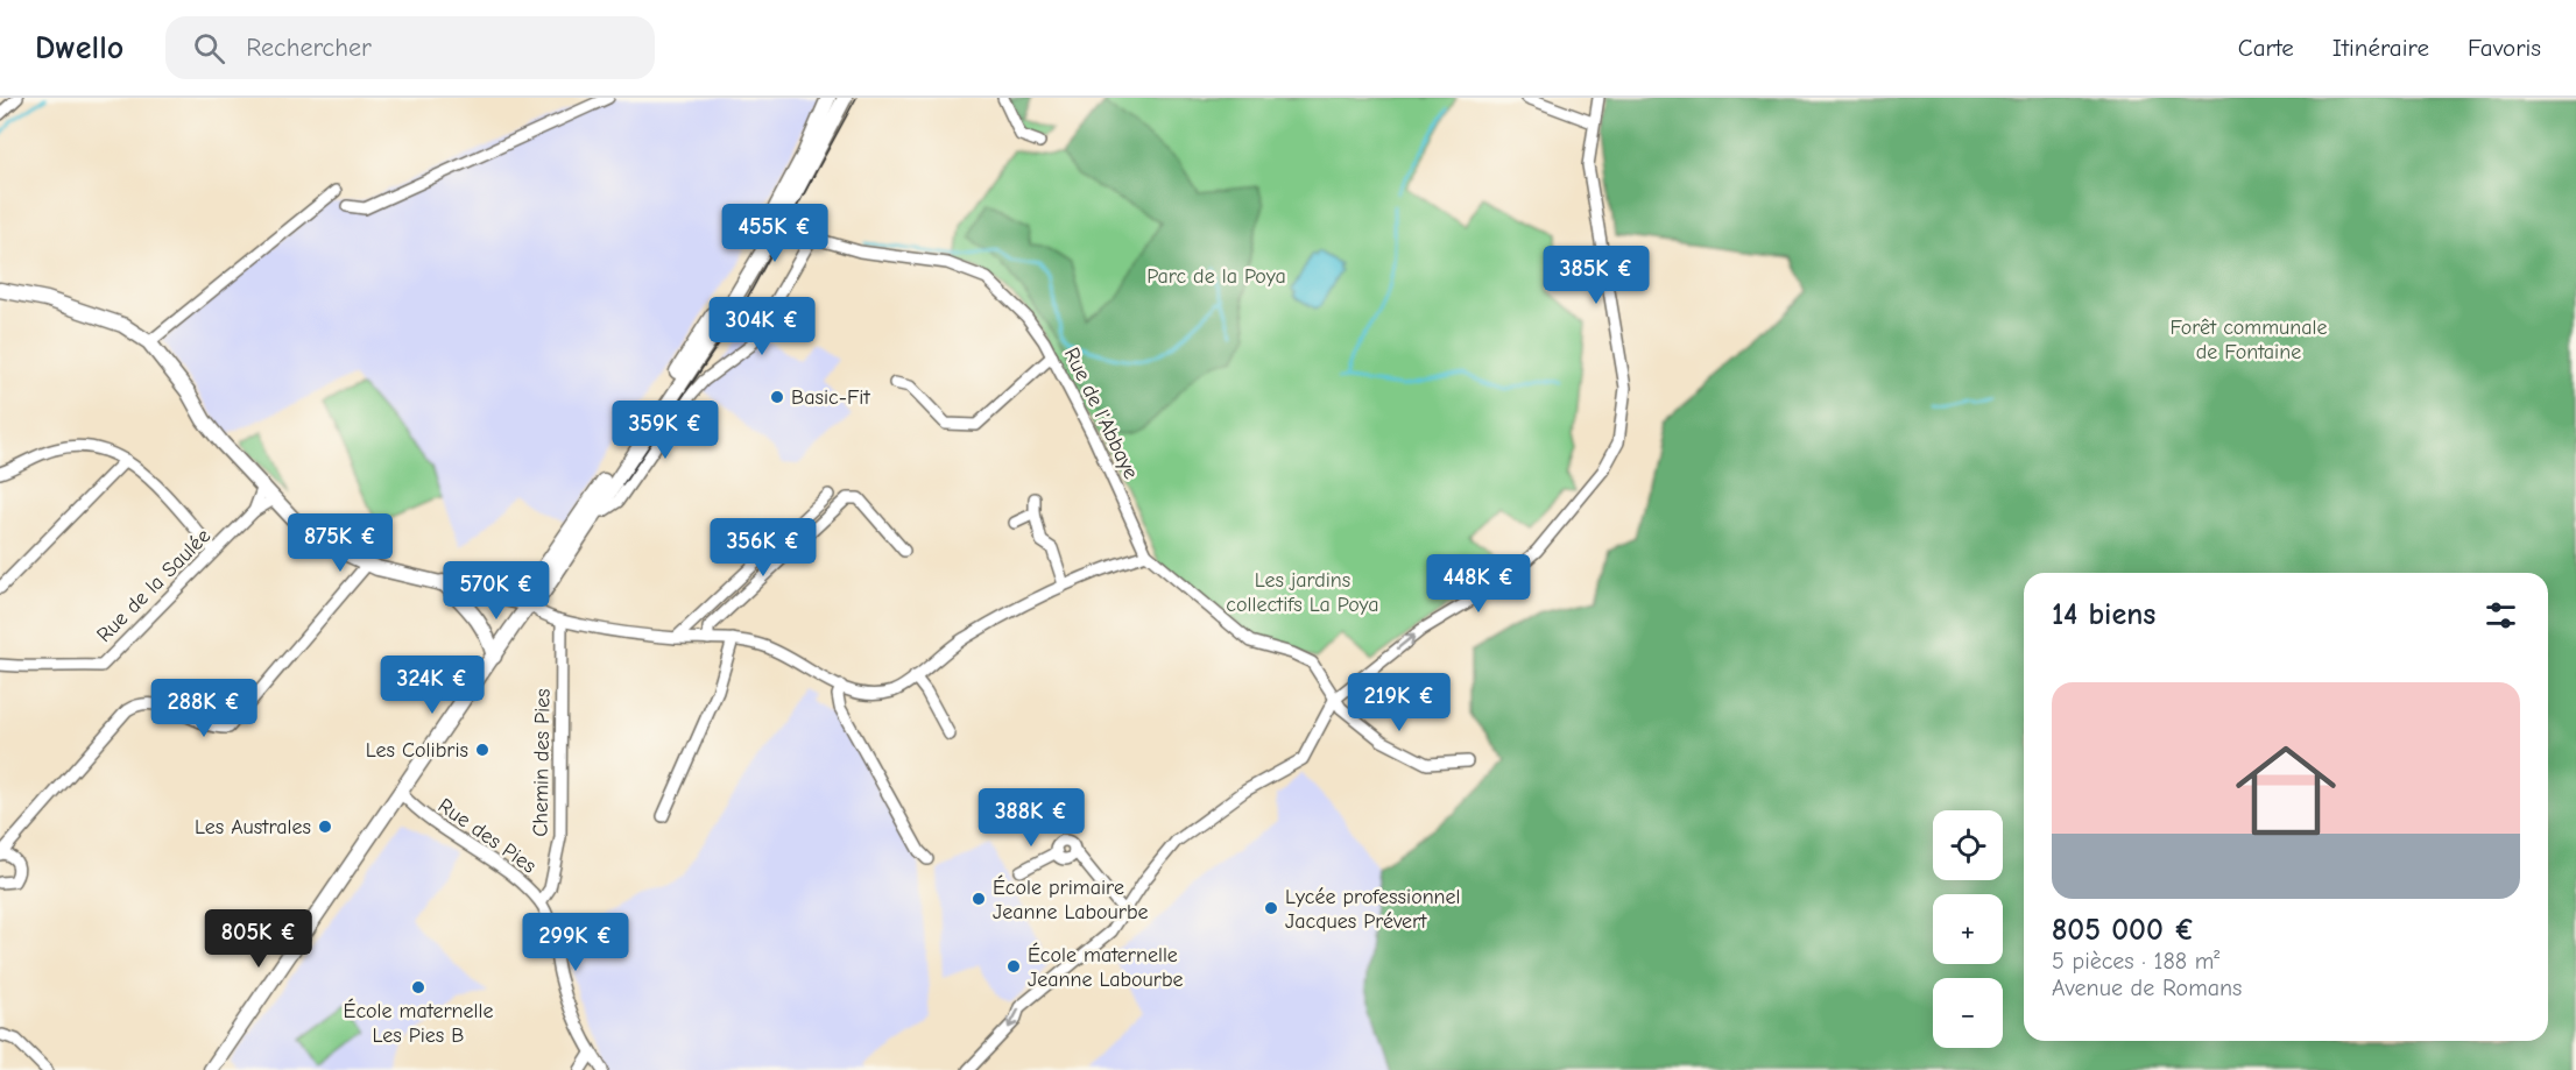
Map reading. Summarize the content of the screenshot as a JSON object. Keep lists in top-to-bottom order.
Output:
{
  "streets": {
    "street": [
      "Rue de l'Abbaye",
      "Rue de la Saulée",
      "Chemin des Pies",
      "Rue des Pies"
    ]
  },
  "crossings": [
    ["Chemin des Pies", "Rue des Pies"]
  ],
  "parks": ["Parc de la Poya", "Forêt communale de Fontaine", "Les jardins collectifs La Poya"],
  "places": [
    "Basic-Fit",
    "Les Colibris",
    "Les Australes",
    "École primaire Jeanne Labourbe",
    "Lycée professionnel Jacques Prévert",
    "École maternelle Jeanne Labourbe",
    "École maternelle Les Pies B"
  ],
  "page": {
    "header": "Dwello",
    "search": "Rechercher",
    "nav": ["Carte", "Itinéraire", "Favoris"],
    "price": [
      "455K €",
      "385K €",
      "304K €",
      "359K €",
      "875K €",
      "356K €",
      "448K €",
      "570K €",
      "324K €",
      "219K €",
      "288K €",
      "388K €",
      "805K €",
      "299K €"
    ],
    "heading": "14 biens",
    "list": [
      {
        "name": "805 000 €",
        "note": "5 pièces · 188 m² · Avenue de Romans"
      }
    ],
    "map_buttons": ["+", "−"]
  }
}
